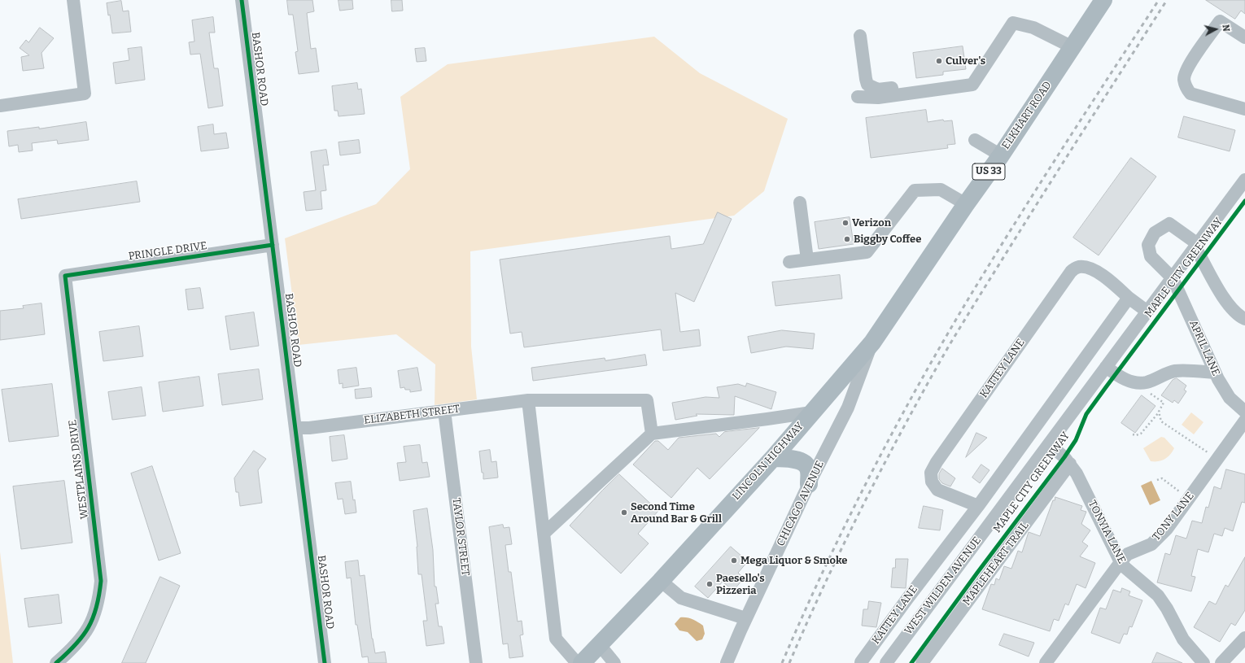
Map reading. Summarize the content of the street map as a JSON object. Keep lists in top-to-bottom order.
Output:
{
  "streets": {
    "highway": ["ELKHART ROAD", "US 33", "LINCOLN HIGHWAY"],
    "street": [
      "BASHOR ROAD",
      "PRINGLE DRIVE",
      "APRIL LANE",
      "KATTEY LANE",
      "ELIZABETH STREET",
      "WESTPLAINS DRIVE",
      "CHICAGO AVENUE",
      "TONY LANE",
      "TONYIA LANE",
      "TAYLOR STREET",
      "MAPLEHEART TRAIL",
      "WEST WILDEN AVENUE"
    ],
    "cycle path": ["MAPLE CITY GREENWAY"]
  },
  "crossings": [
    ["BASHOR ROAD", "PRINGLE DRIVE"],
    ["BASHOR ROAD", "ELIZABETH STREET"],
    ["ELKHART ROAD", "LINCOLN HIGHWAY"],
    ["ELKHART ROAD", "CHICAGO AVENUE"],
    ["PRINGLE DRIVE", "WESTPLAINS DRIVE"],
    ["APRIL LANE", "WEST WILDEN AVENUE"],
    ["KATTEY LANE", "WEST WILDEN AVENUE"],
    ["ELIZABETH STREET", "TAYLOR STREET"],
    ["LINCOLN HIGHWAY", "CHICAGO AVENUE"],
    ["TONY LANE", "TONYIA LANE"],
    ["TONYIA LANE", "MAPLEHEART TRAIL"],
    ["TONYIA LANE", "WEST WILDEN AVENUE"]
  ],
  "places": [
    "Culver's",
    "Verizon",
    "Biggby Coffee",
    "Second Time Around Bar & Grill",
    "Mega Liquor & Smoke",
    "Paesello's Pizzeria"
  ],
  "north": "right"
}
